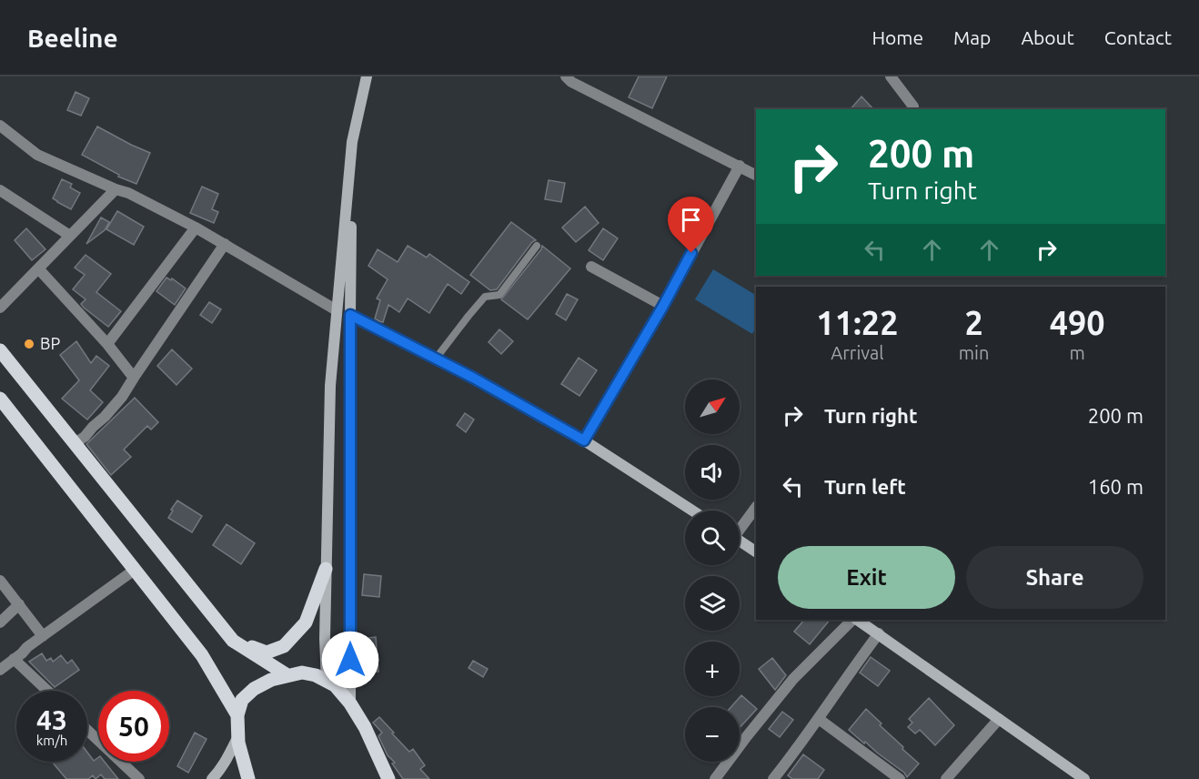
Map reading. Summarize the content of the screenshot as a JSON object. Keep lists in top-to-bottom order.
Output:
{
  "places": ["BP"],
  "north": "top right",
  "page": {
    "header": "Beeline",
    "nav": [
      "Home",
      "Map",
      "About",
      "Contact"
    ],
    "turn": ["200 m", "Turn right"],
    "eta": [
      "11:22",
      "Arrival",
      "2",
      "min",
      "490",
      "m"
    ],
    "map_buttons": ["+", "−"],
    "list": [
      {
        "name": "Turn right",
        "value": "200 m"
      },
      {
        "name": "Turn left",
        "value": "160 m"
      }
    ],
    "buttons": ["Exit", "Share"],
    "speed": "43 km/h",
    "limit": "50"
  }
}
